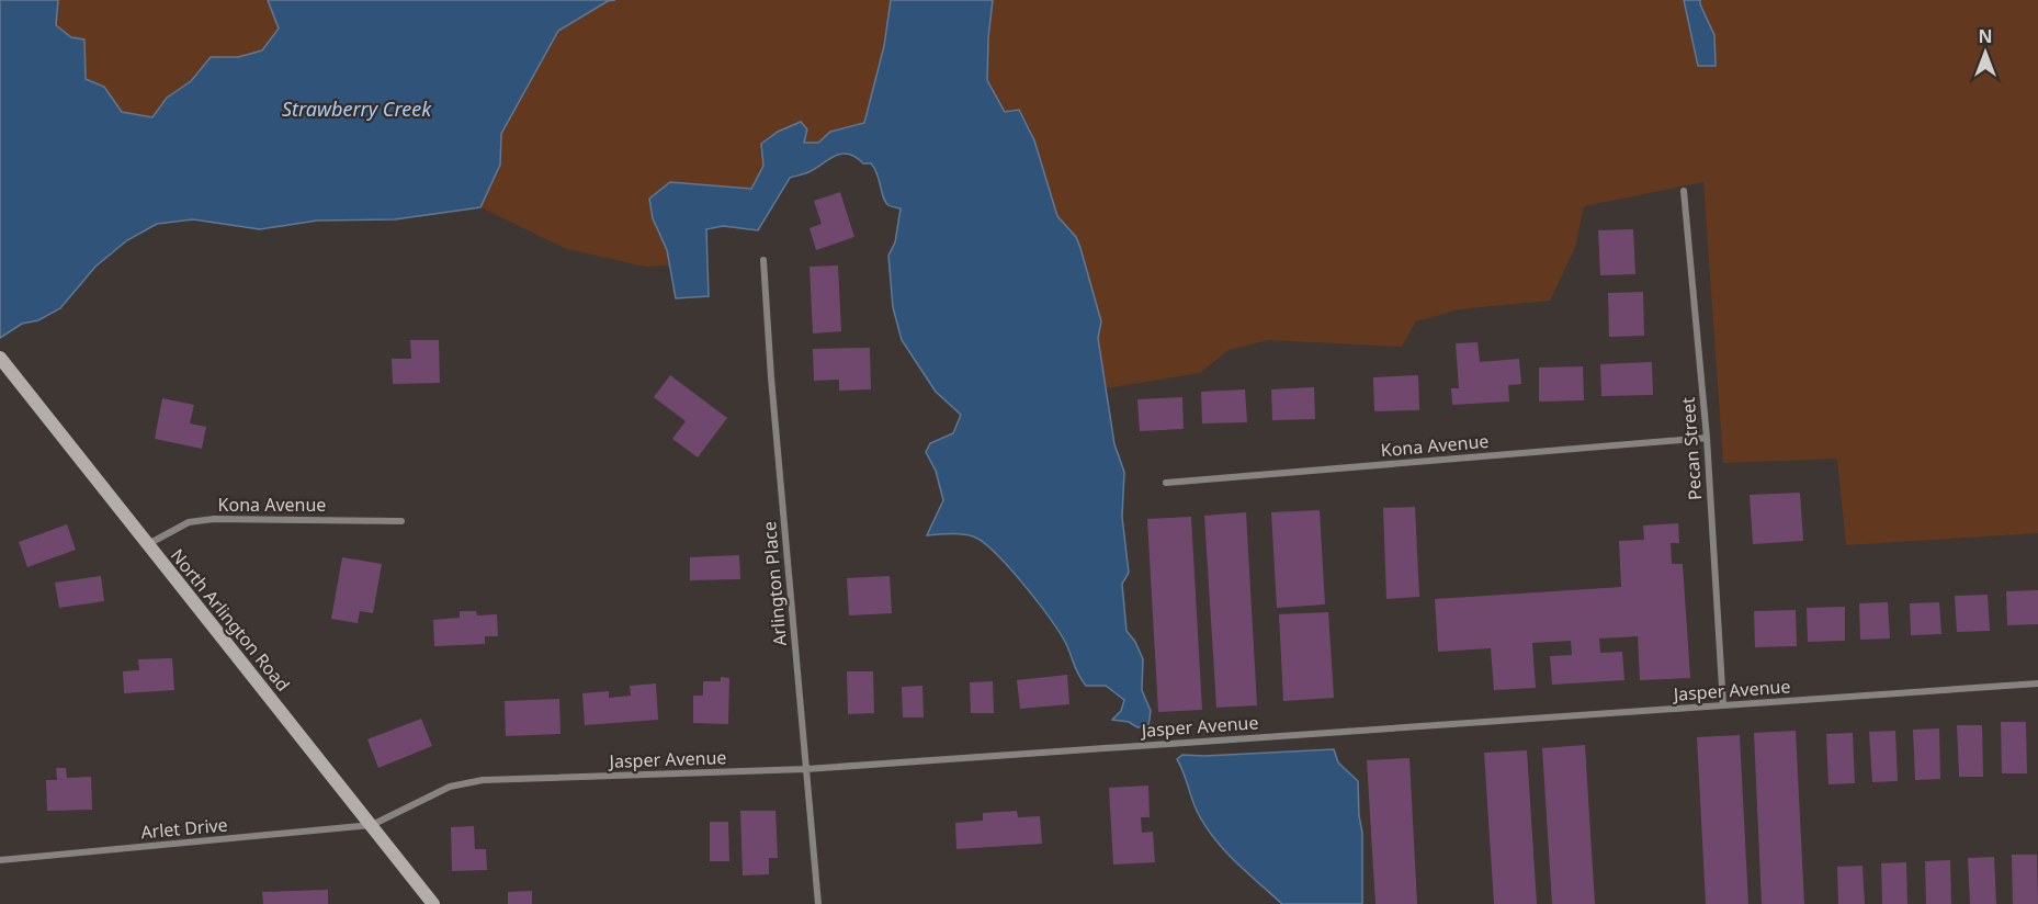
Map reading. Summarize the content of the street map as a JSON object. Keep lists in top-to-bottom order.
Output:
{
  "streets": {
    "main road": ["North Arlington Road"],
    "street": [
      "Kona Avenue",
      "Pecan Street",
      "Arlington Place",
      "Jasper Avenue",
      "Arlet Drive"
    ]
  },
  "crossings": [
    ["Kona Avenue", "Pecan Street"],
    ["Kona Avenue", "North Arlington Road"],
    ["Pecan Street", "Jasper Avenue"],
    ["Arlington Place", "Jasper Avenue"],
    ["North Arlington Road", "Jasper Avenue"],
    ["North Arlington Road", "Arlet Drive"],
    ["Jasper Avenue", "Arlet Drive"]
  ],
  "water": ["Strawberry Creek"],
  "north": "top"
}
